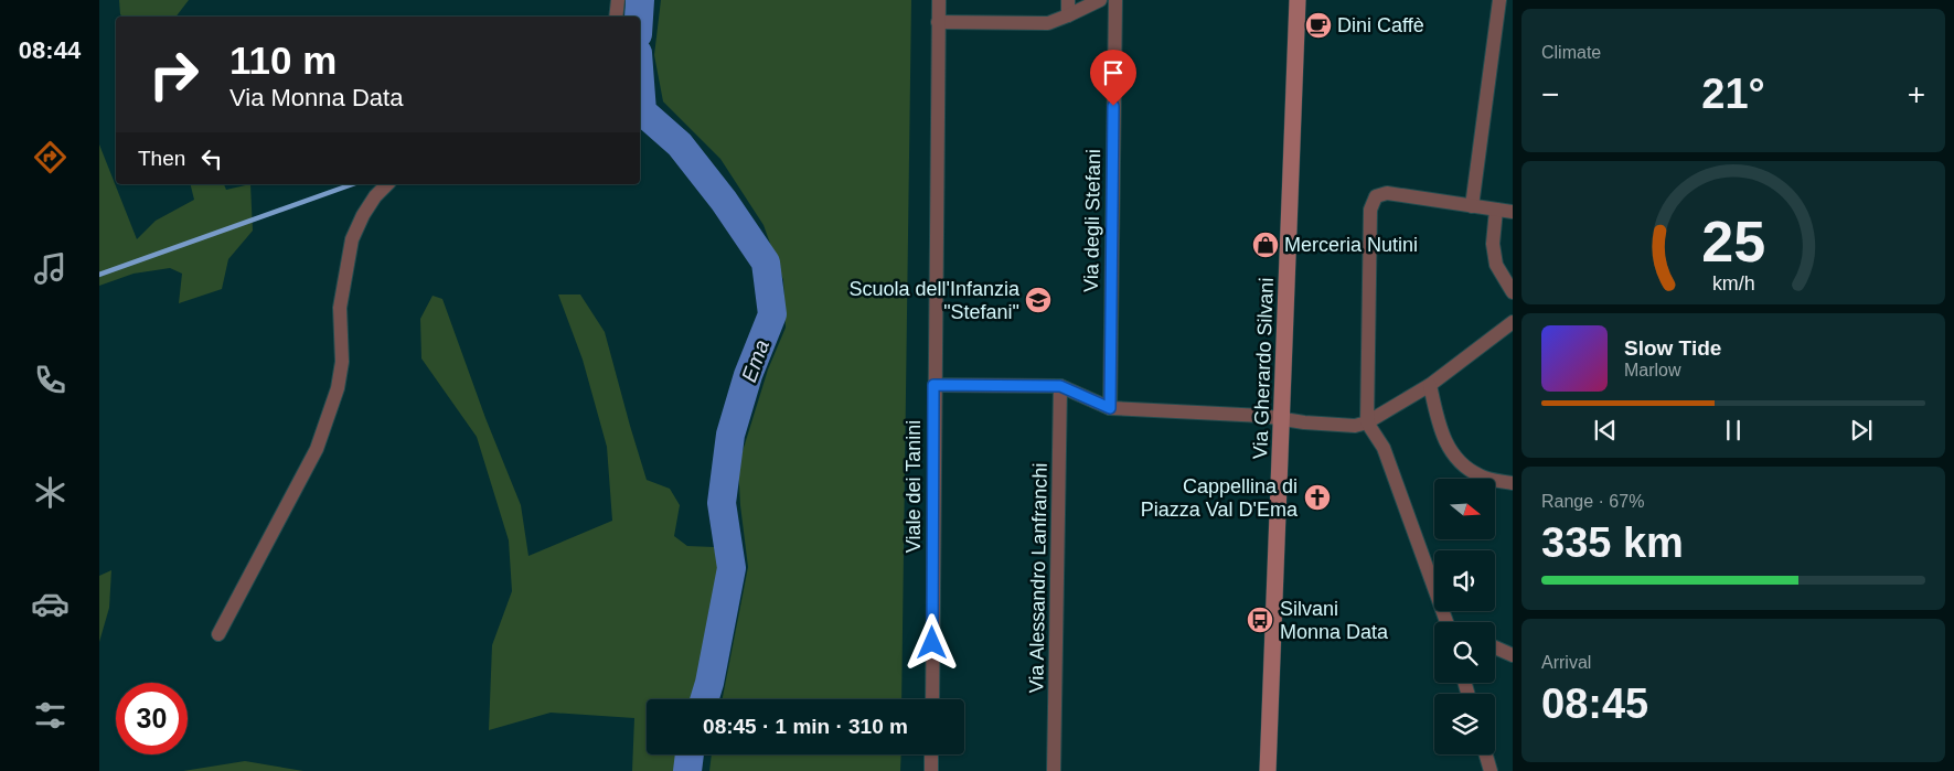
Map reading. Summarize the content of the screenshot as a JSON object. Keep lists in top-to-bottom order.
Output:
{
  "streets": {
    "main road": ["Via Gherardo Silvani"],
    "street": ["Via degli Stefani", "Viale dei Tanini", "Via Alessandro Lanfranchi"]
  },
  "water": ["Ema"],
  "places": {
    "cafe": ["Dini Caffè"],
    "shop": ["Merceria Nutini"],
    "school or university": ["Scuola dell'Infanzia \"Stefani\""],
    "church": ["Cappellina di Piazza Val D'Ema"],
    "bus stop": ["Silvani Monna Data"]
  },
  "north": "right",
  "page": {
    "tabs": "08:44",
    "tile": [
      "Climate",
      ["Range · 67%", "335 km"],
      ["Arrival", "08:45"]
    ],
    "turn": ["110 m", "Via Monna Data"],
    "heat": ["−", "21°", "+"],
    "then": "Then",
    "song": ["Slow Tide", "Marlow"],
    "limit": "30",
    "trip": "08:45 · 1 min · 310 m",
    "gauge": ["25", "km/h"]
  }
}
